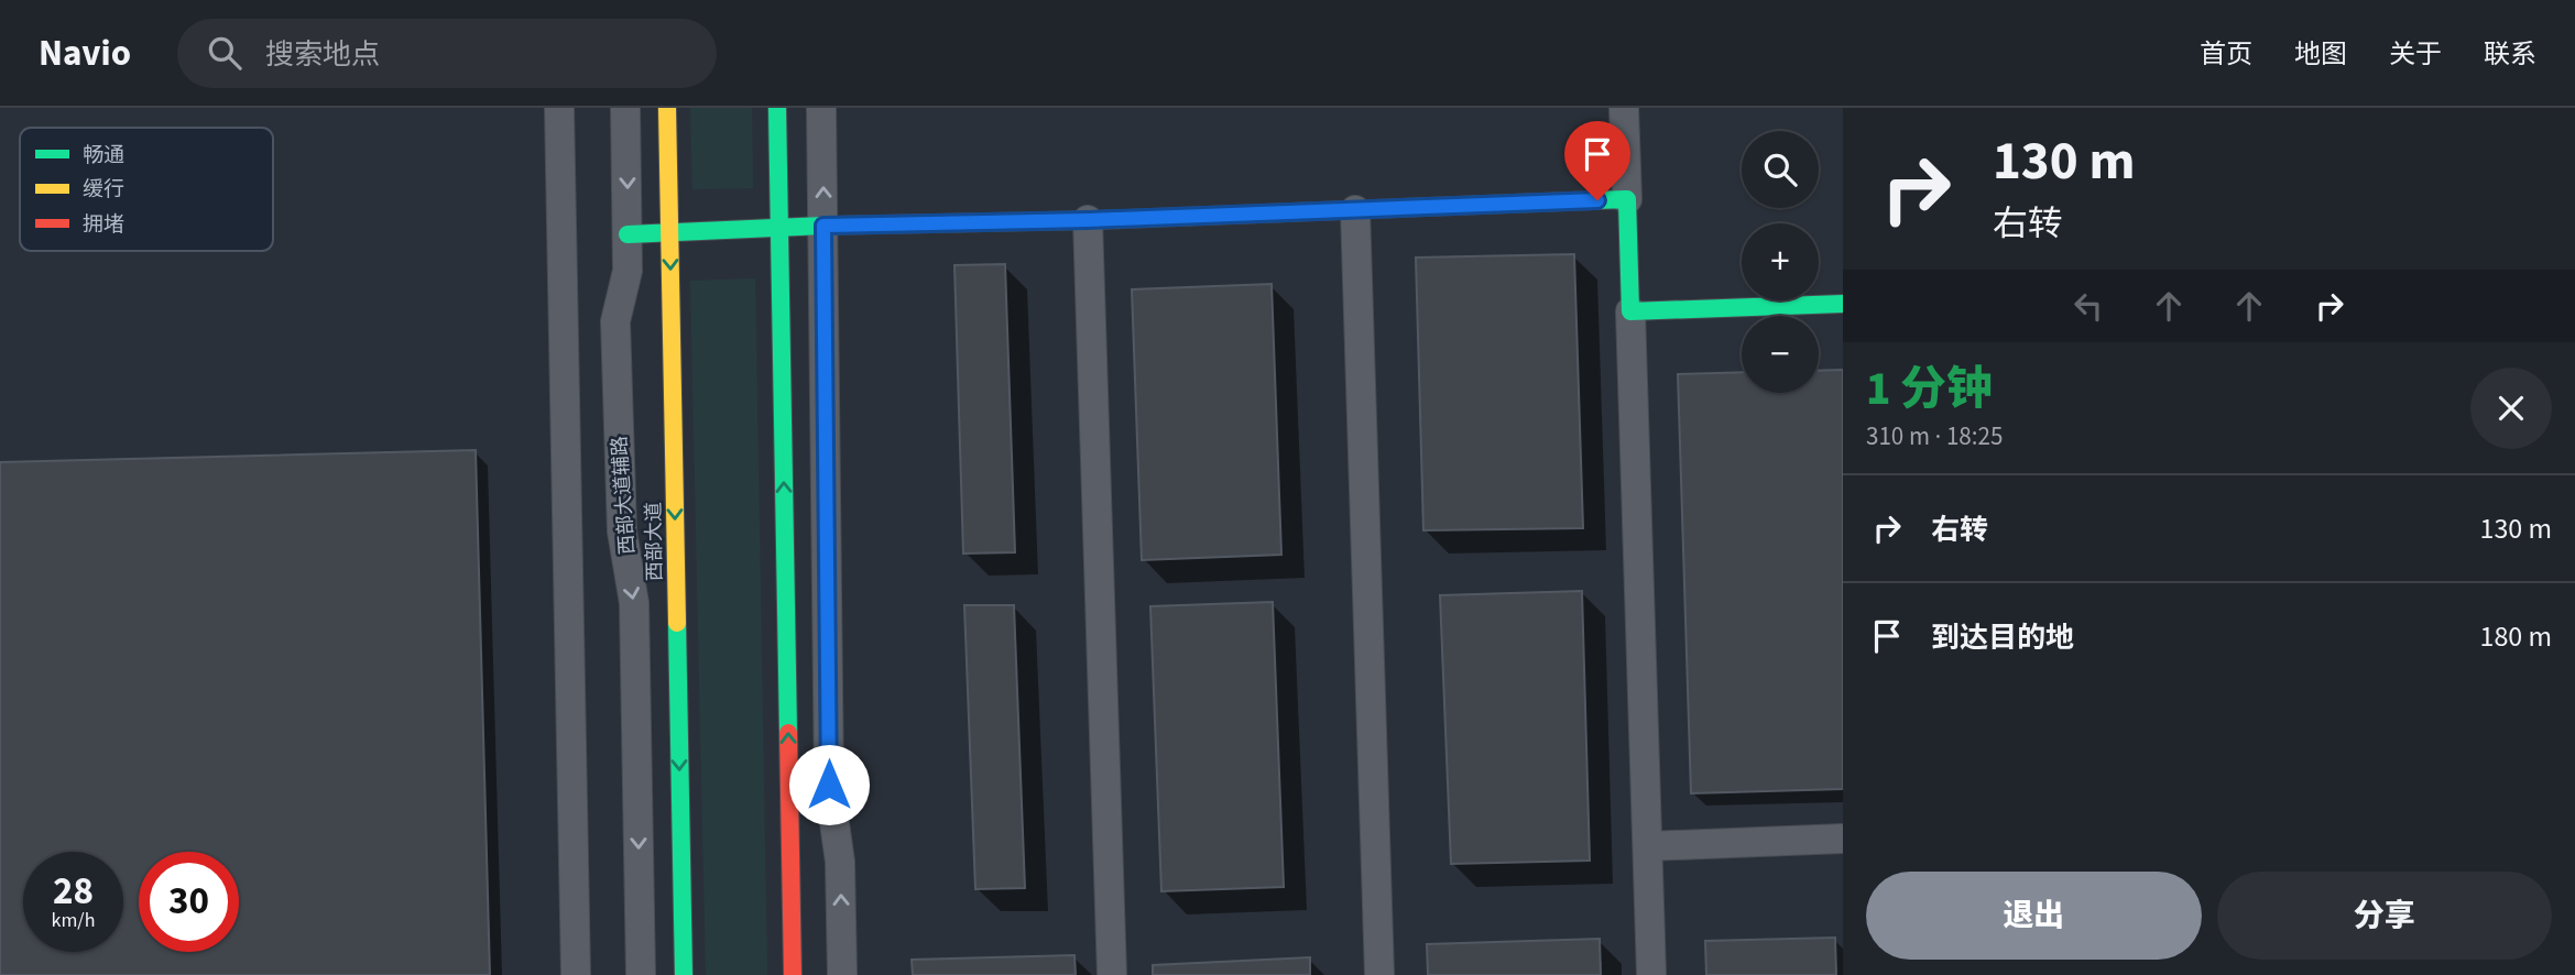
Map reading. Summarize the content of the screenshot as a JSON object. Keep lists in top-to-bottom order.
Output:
{
  "streets": {
    "main road": ["西部大道"],
    "street": ["西部大道辅路"]
  },
  "legend": ["畅通", "缓行", "拥堵"],
  "page": {
    "header": "Navio",
    "search": "搜索地点",
    "nav": [
      "首页",
      "地图",
      "关于",
      "联系"
    ],
    "turn": ["130 m", "右转"],
    "map_buttons": ["+", "−"],
    "heading": ["1 分钟", "310 m · 18:25"],
    "list": [
      {
        "name": "右转",
        "value": "130 m"
      },
      {
        "name": "到达目的地",
        "value": "180 m"
      }
    ],
    "speed": "28 km/h",
    "limit": "30",
    "buttons": ["退出", "分享"]
  }
}
